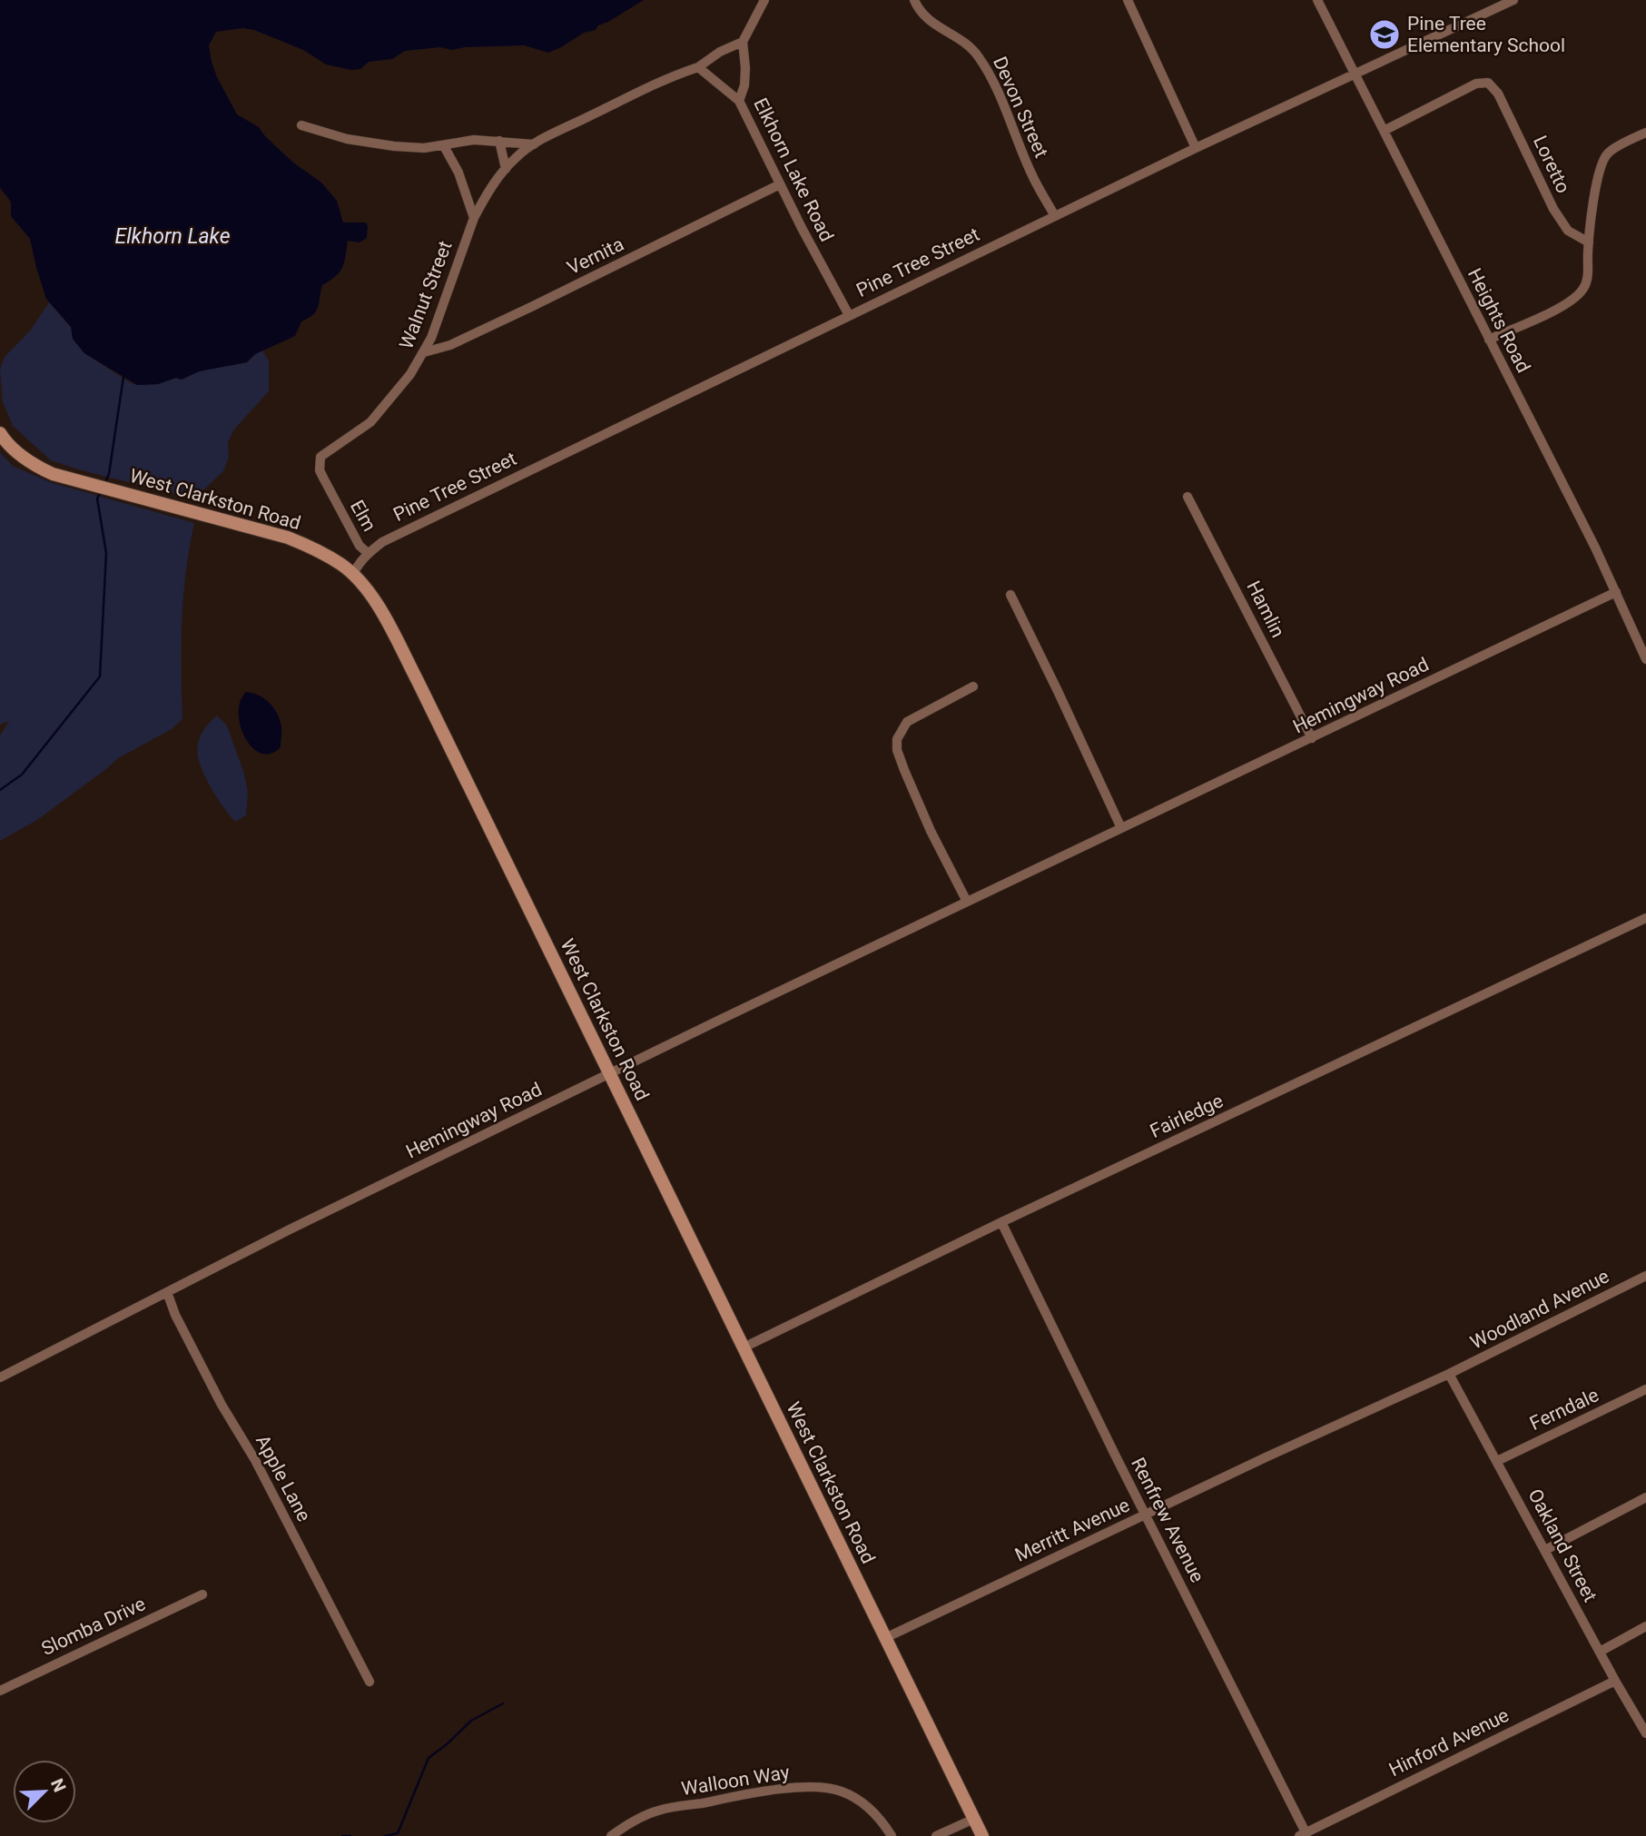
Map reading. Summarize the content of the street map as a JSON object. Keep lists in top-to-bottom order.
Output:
{
  "streets": {
    "main road": ["West Clarkston Road"],
    "street": [
      "Devon Street",
      "Loretto",
      "Elkhorn Lake Road",
      "Vernita",
      "Pine Tree Street",
      "Walnut Street",
      "Heights Road",
      "Elm",
      "Hamlin",
      "Hemingway Road",
      "Fairledge",
      "Woodland Avenue",
      "Ferndale",
      "Apple Lane",
      "Renfrew Avenue",
      "Merritt Avenue",
      "Oakland Street",
      "Slomba Drive",
      "Hinford Avenue",
      "Walloon Way"
    ]
  },
  "crossings": [
    ["Devon Street", "Pine Tree Street"],
    ["Loretto", "Heights Road"],
    ["Elkhorn Lake Road", "Vernita"],
    ["Elkhorn Lake Road", "Pine Tree Street"],
    ["Elkhorn Lake Road", "Walnut Street"],
    ["Vernita", "Walnut Street"],
    ["Pine Tree Street", "Heights Road"],
    ["Pine Tree Street", "West Clarkston Road"],
    ["Pine Tree Street", "Elm"],
    ["Walnut Street", "Elm"],
    ["Heights Road", "Hemingway Road"],
    ["West Clarkston Road", "Hemingway Road"],
    ["West Clarkston Road", "Fairledge"],
    ["West Clarkston Road", "Merritt Avenue"],
    ["Hamlin", "Hemingway Road"],
    ["Hemingway Road", "Apple Lane"],
    ["Fairledge", "Renfrew Avenue"],
    ["Woodland Avenue", "Merritt Avenue"],
    ["Woodland Avenue", "Oakland Street"],
    ["Ferndale", "Oakland Street"],
    ["Renfrew Avenue", "Merritt Avenue"],
    ["Renfrew Avenue", "Hinford Avenue"],
    ["Merritt Avenue", "Oakland Street"],
    ["Oakland Street", "Hinford Avenue"]
  ],
  "water": ["Elkhorn Lake"],
  "places": {
    "school or university": ["Pine Tree Elementary School"]
  },
  "north": "top right"
}
